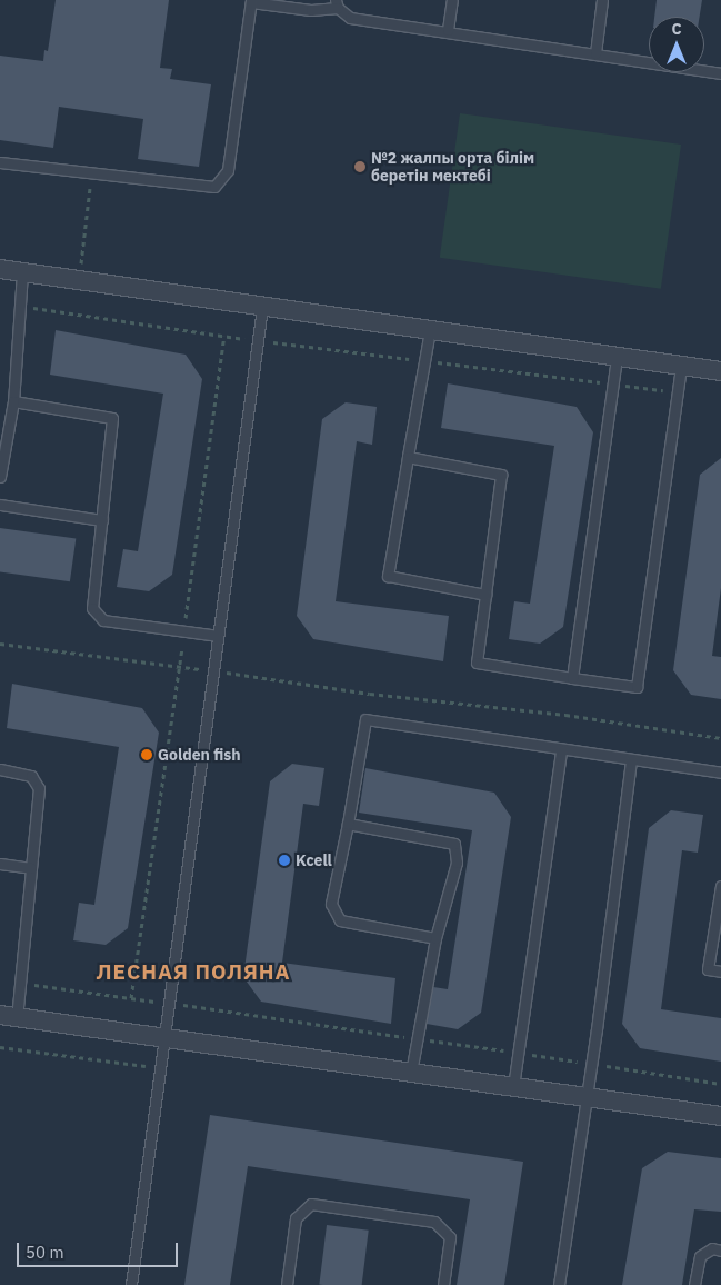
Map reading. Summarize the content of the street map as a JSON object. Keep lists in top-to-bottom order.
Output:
{
  "districts": ["ЛЕСНАЯ ПОЛЯНА"],
  "places": ["№2 жалпы орта білім беретін мектебі", "Golden fish", "Kcell"],
  "scale_bar": "50 m",
  "north": "top"
}
